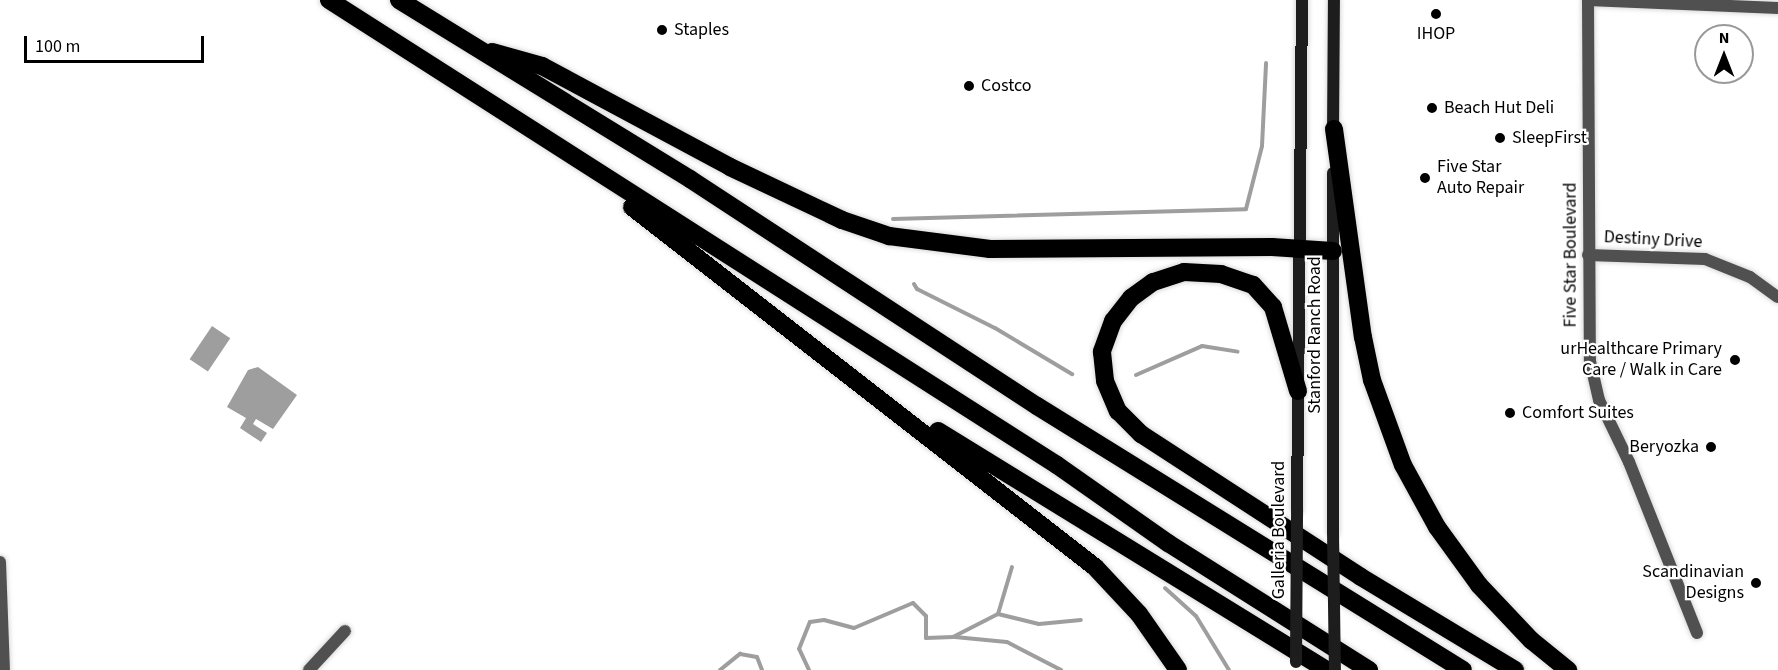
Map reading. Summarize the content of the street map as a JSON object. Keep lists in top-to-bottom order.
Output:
{
  "streets": {
    "main road": ["Stanford Ranch Road", "Galleria Boulevard"],
    "street": ["Destiny Drive", "Five Star Boulevard"]
  },
  "crossings": [
    ["Destiny Drive", "Five Star Boulevard"],
    ["Stanford Ranch Road", "Galleria Boulevard"]
  ],
  "places": [
    "IHOP",
    "Staples",
    "Costco",
    "Beach Hut Deli",
    "SleepFirst",
    "Five Star Auto Repair",
    "urHealthcare Primary Care / Walk in Care",
    "Comfort Suites",
    "Beryozka",
    "Scandinavian Designs"
  ],
  "scale_bar": "100 m",
  "north": "top"
}
